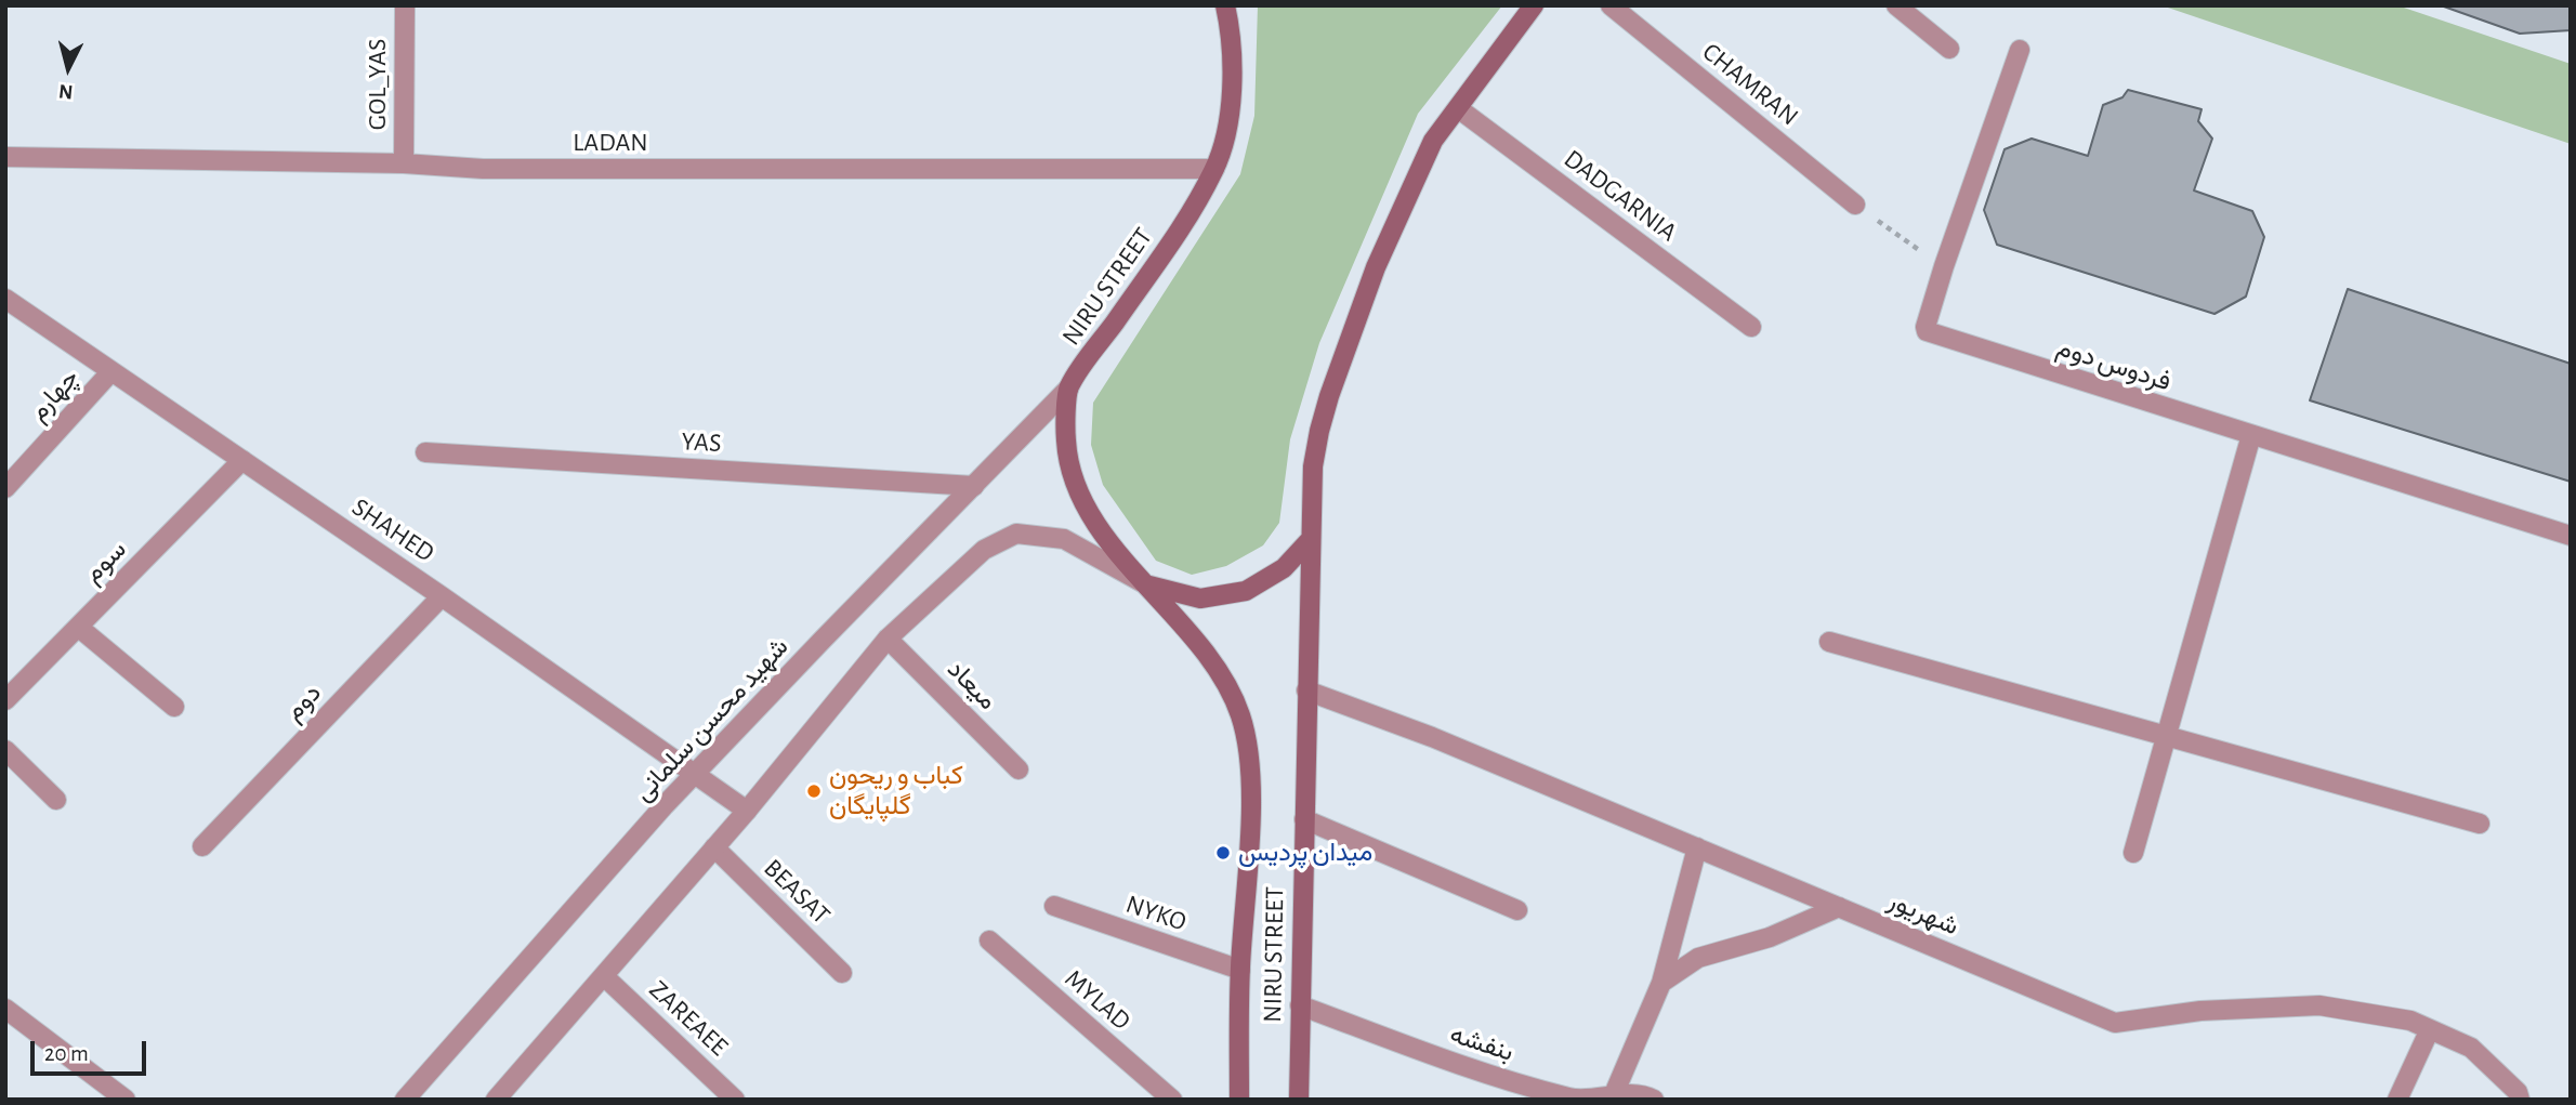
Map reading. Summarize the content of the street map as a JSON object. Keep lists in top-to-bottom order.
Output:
{
  "streets": {
    "main road": ["NIRU STREET"],
    "street": [
      "GOL_YAS",
      "CHAMRAN",
      "LADAN",
      "DADGARNIA",
      "فردوس دوم",
      "چهارم",
      "YAS",
      "SHAHED",
      "سوم",
      "میعاد",
      "دوم",
      "شهید محسن سلمانی",
      "BEASAT",
      "NYKO",
      "شهریور",
      "MYLAD",
      "ZAREAEE",
      "بنفشه"
    ]
  },
  "crossings": [
    ["GOL_YAS", "LADAN"],
    ["LADAN", "NIRU STREET"],
    ["DADGARNIA", "NIRU STREET"],
    ["NIRU STREET", "شهید محسن سلمانی"],
    ["NIRU STREET", "NYKO"],
    ["NIRU STREET", "شهریور"],
    ["NIRU STREET", "بنفشه"],
    ["چهارم", "SHAHED"],
    ["YAS", "شهید محسن سلمانی"],
    ["SHAHED", "سوم"],
    ["SHAHED", "دوم"],
    ["SHAHED", "شهید محسن سلمانی"]
  ],
  "places": ["کباب و ریحون گلپایگان", "میدان پردیس"],
  "scale_bar": "20 m",
  "north": "bottom"
}
